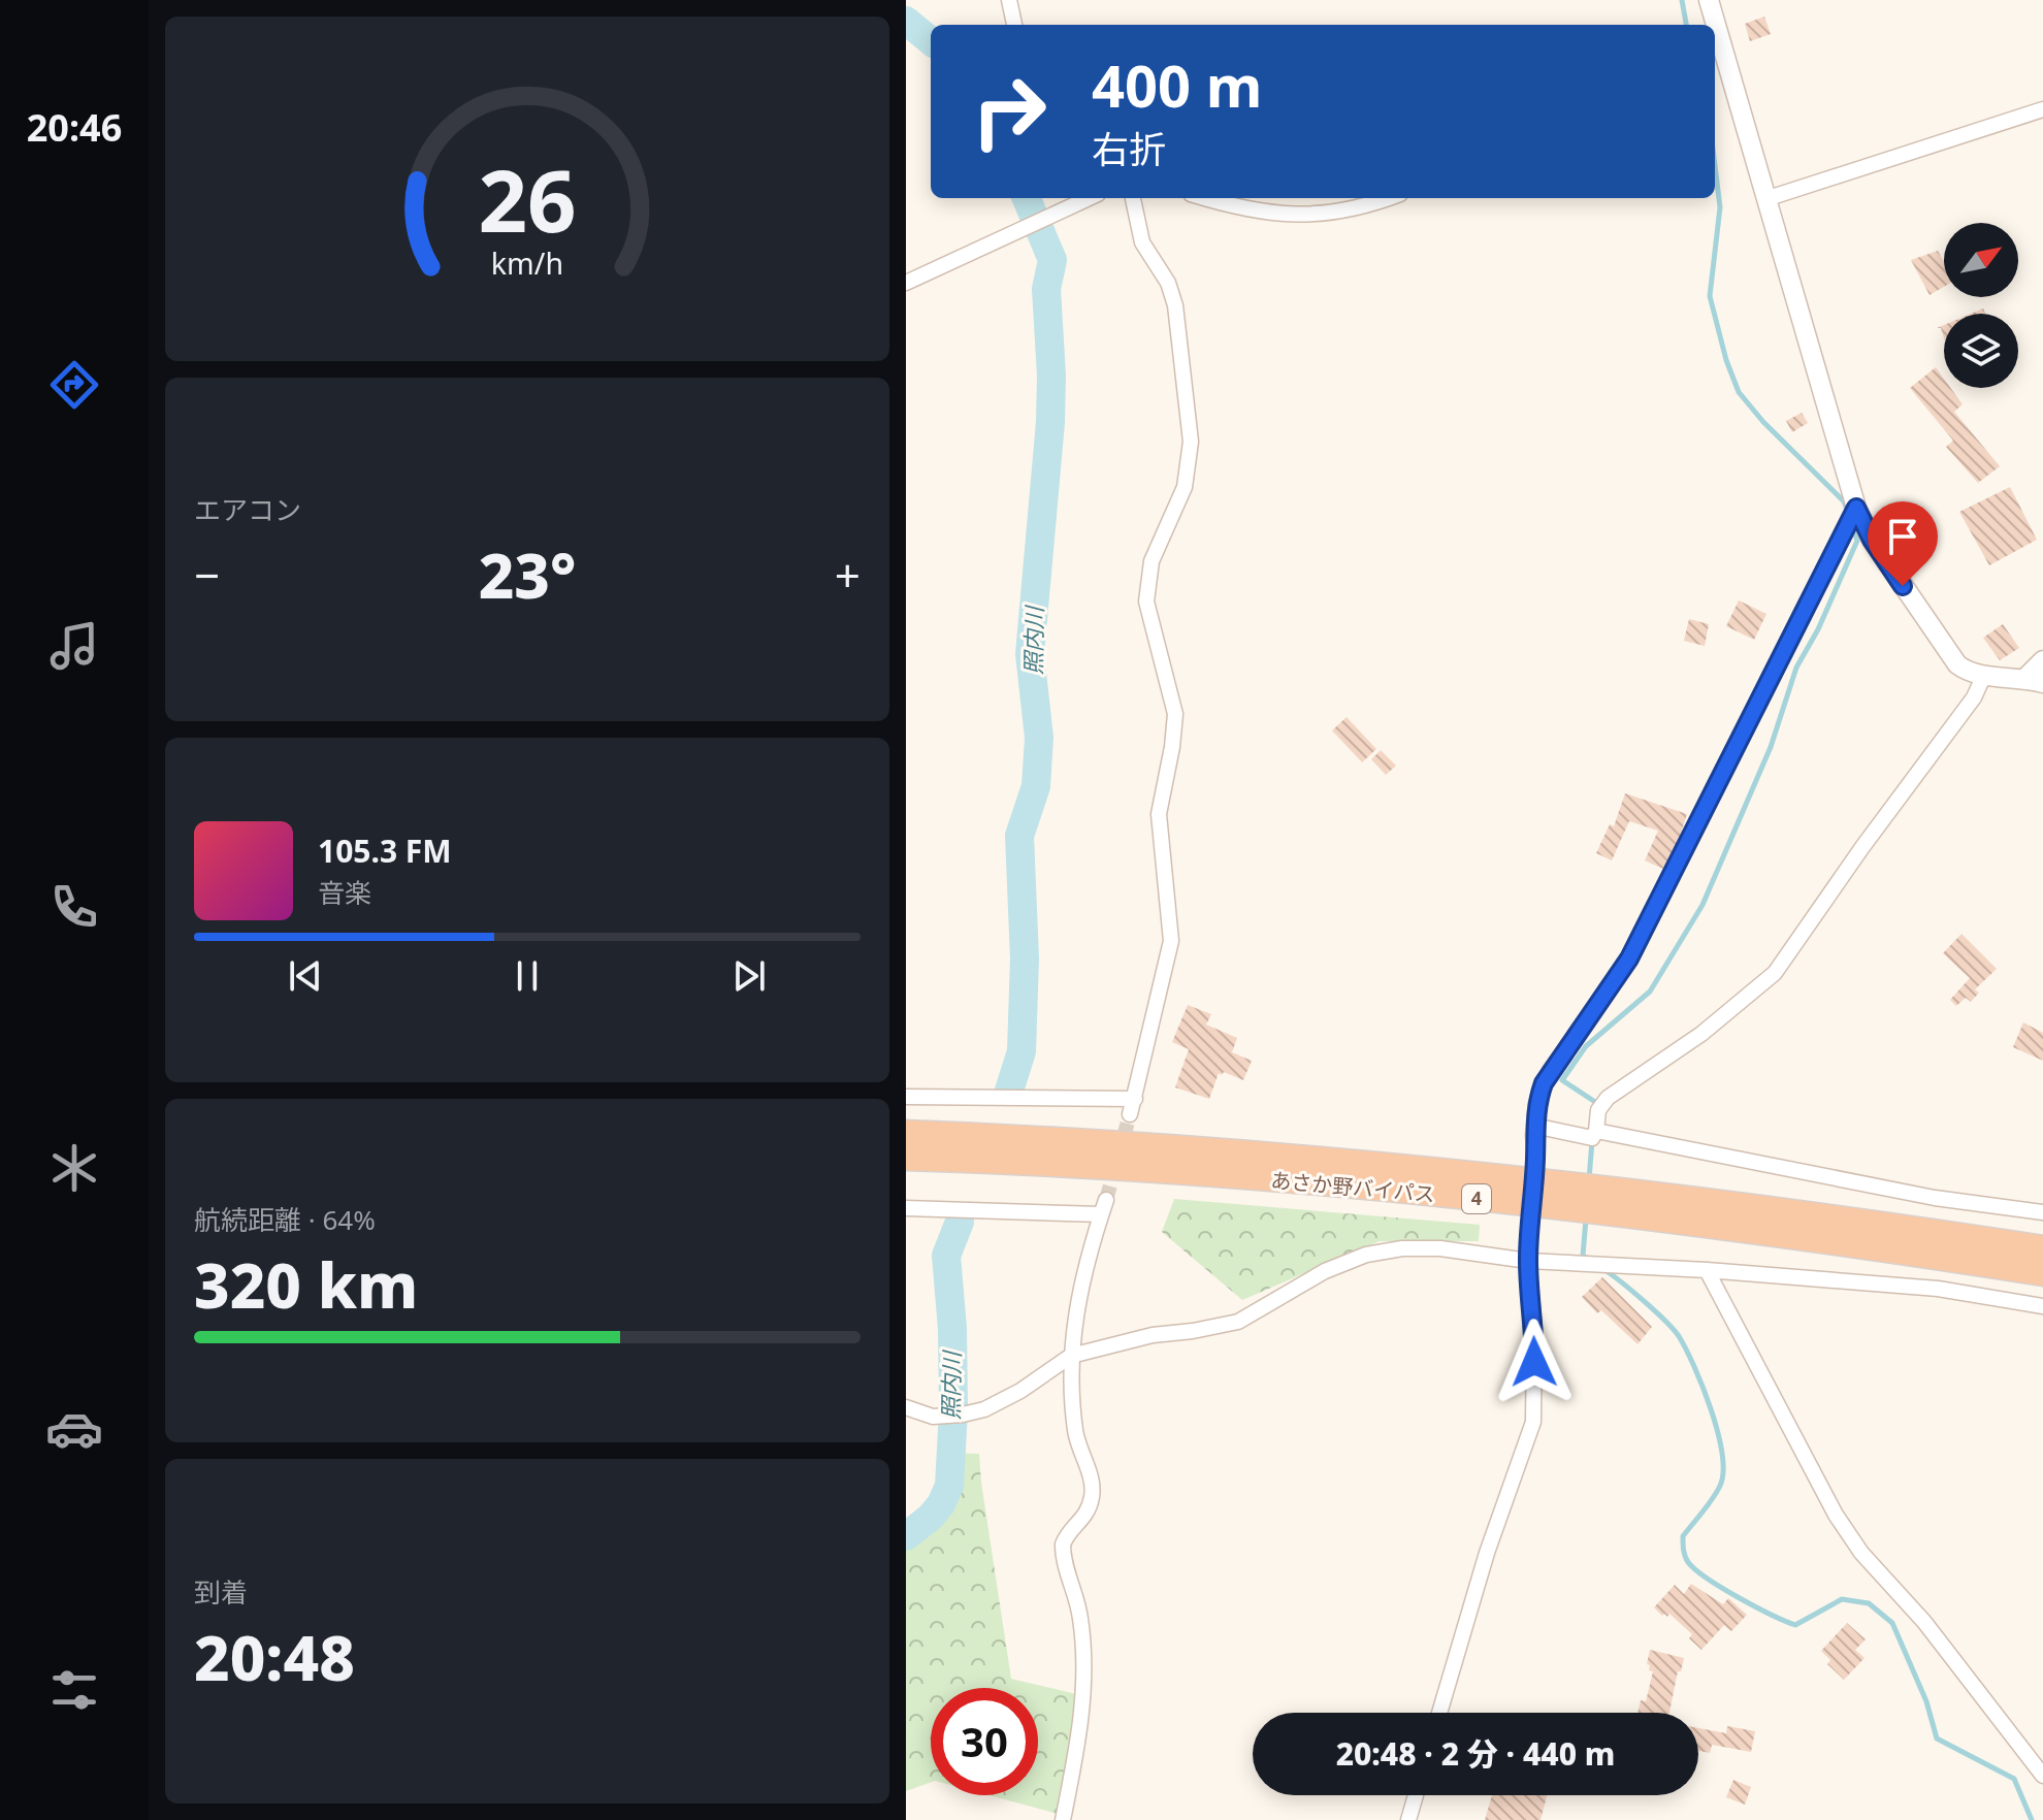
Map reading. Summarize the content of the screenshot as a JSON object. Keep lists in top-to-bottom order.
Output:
{
  "streets": {
    "highway": ["あさか野バイパス", "4"]
  },
  "water": ["照内川"],
  "north": "top right",
  "page": {
    "tabs": "20:46",
    "turn": ["400 m", "右折"],
    "tile": [
      "エアコン",
      ["航続距離 · 64%", "320 km"],
      ["到着", "20:48"]
    ],
    "heat": ["−", "23°", "+"],
    "song": ["105.3 FM", "音楽"],
    "limit": "30",
    "trip": "20:48 · 2 分 · 440 m",
    "gauge": ["26", "km/h"]
  }
}
